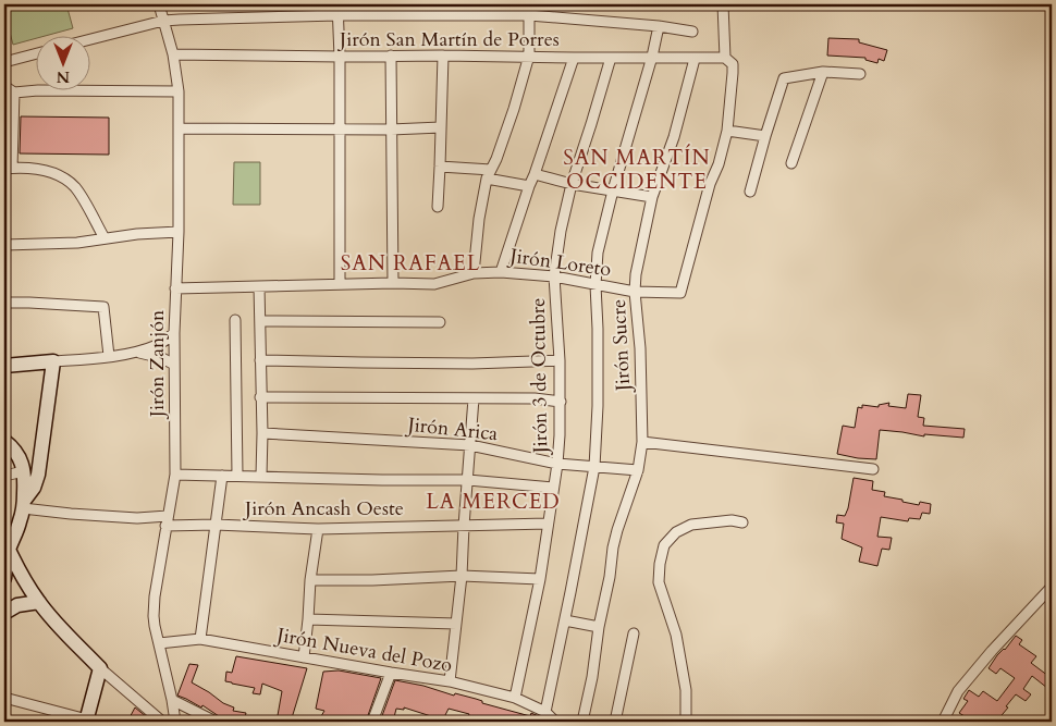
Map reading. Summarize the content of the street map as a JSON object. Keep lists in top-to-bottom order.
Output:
{
  "streets": {
    "street": [
      "Jirón San Martín de Porres",
      "Jirón Loreto",
      "Jirón Sucre",
      "Jirón Zanjón",
      "Jirón 3 de Octubre",
      "Jirón Arica",
      "Jirón Ancash Oeste",
      "Jirón Nueva del Pozo"
    ]
  },
  "crossings": [
    ["Jirón San Martín de Porres", "Jirón Sucre"],
    ["Jirón San Martín de Porres", "Jirón Zanjón"],
    ["Jirón San Martín de Porres", "Jirón 3 de Octubre"],
    ["Jirón Loreto", "Jirón Sucre"],
    ["Jirón Loreto", "Jirón Zanjón"],
    ["Jirón Loreto", "Jirón 3 de Octubre"],
    ["Jirón Sucre", "Jirón Arica"],
    ["Jirón Zanjón", "Jirón Ancash Oeste"],
    ["Jirón Zanjón", "Jirón Nueva del Pozo"],
    ["Jirón 3 de Octubre", "Jirón Arica"],
    ["Jirón 3 de Octubre", "Jirón Ancash Oeste"],
    ["Jirón 3 de Octubre", "Jirón Nueva del Pozo"]
  ],
  "districts": ["SAN MARTÍN OCCIDENTE", "SAN RAFAEL", "LA MERCED"],
  "north": "bottom"
}
